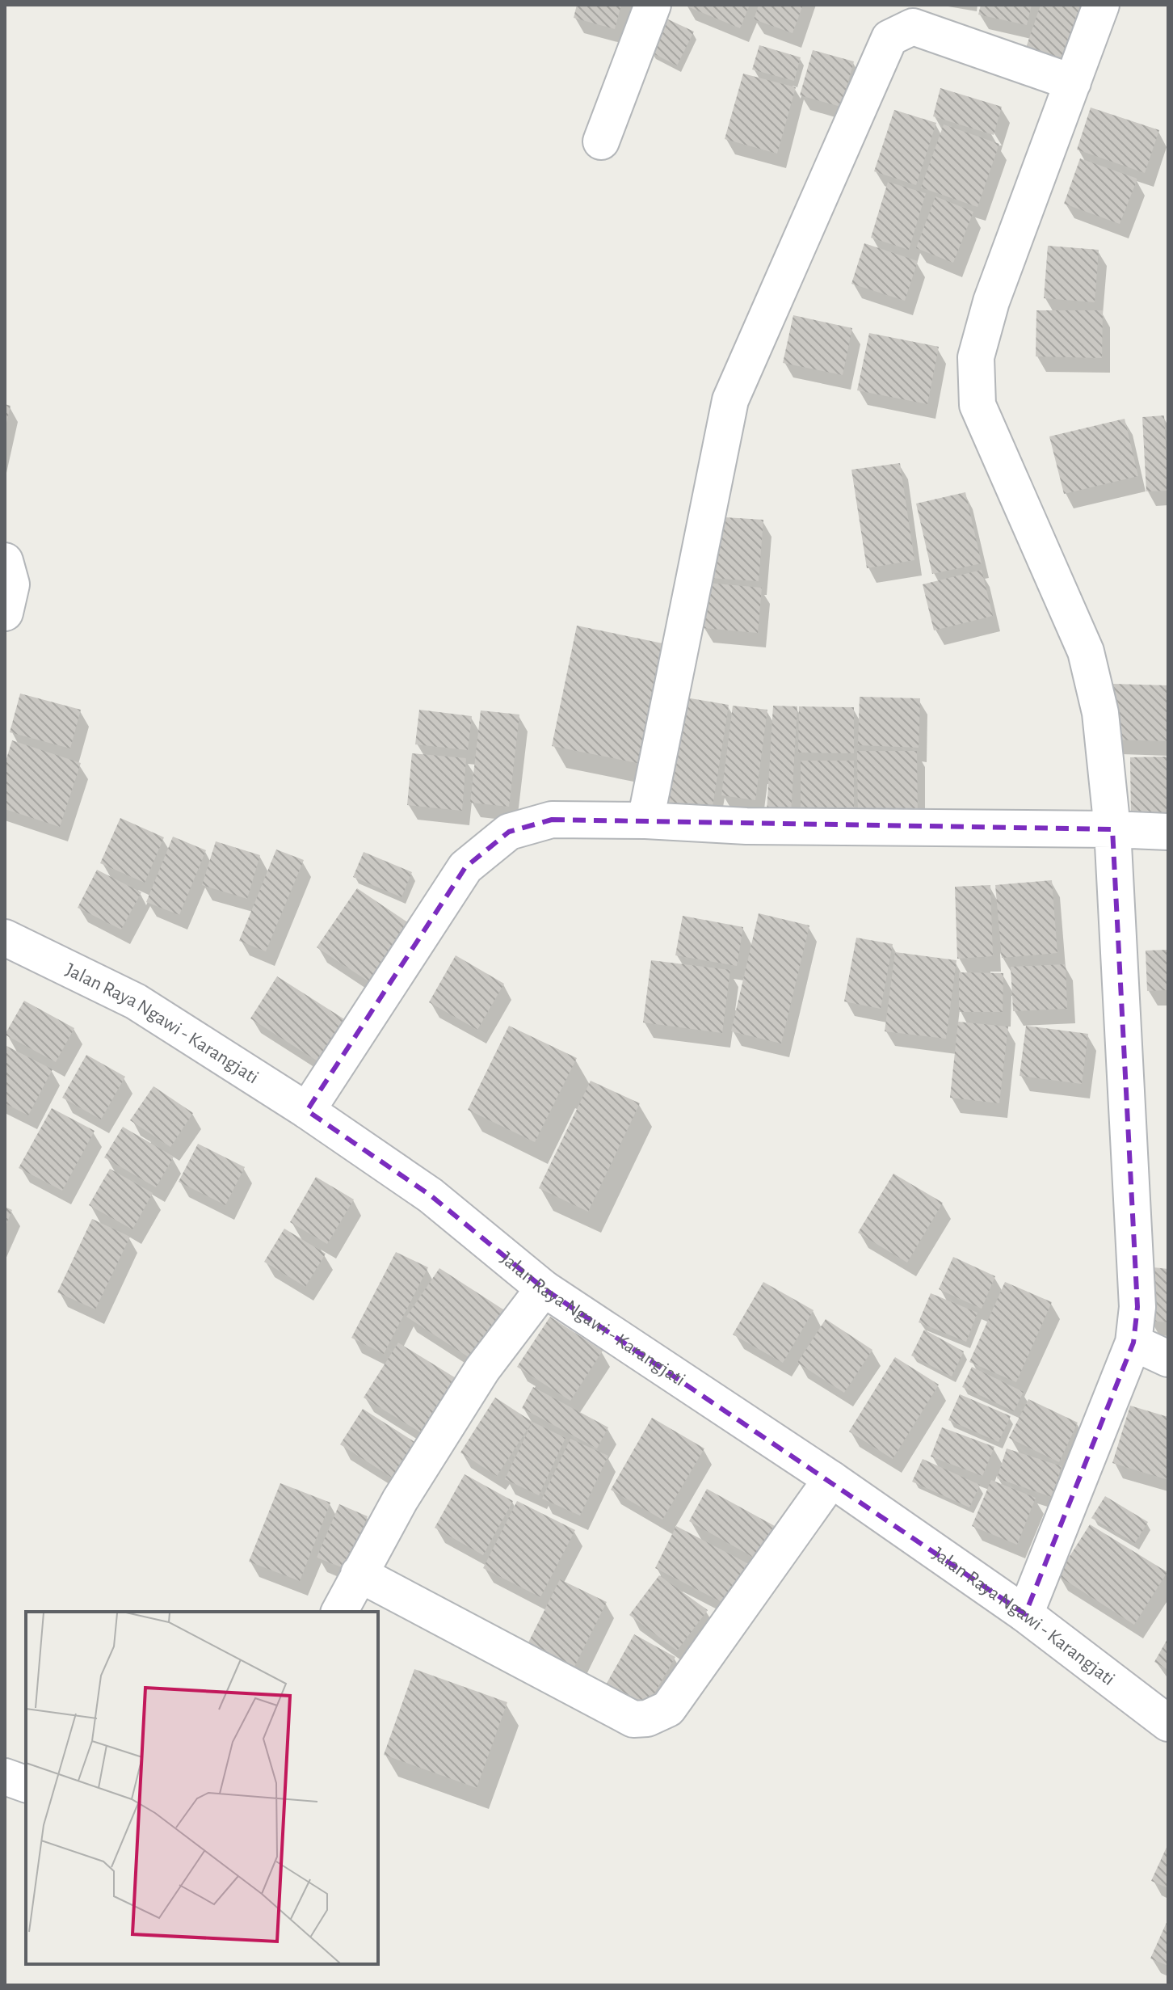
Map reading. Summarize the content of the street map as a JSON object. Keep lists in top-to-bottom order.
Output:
{
  "streets": {
    "street": ["Jalan Raya Ngawi - Karangjati"]
  }
}
